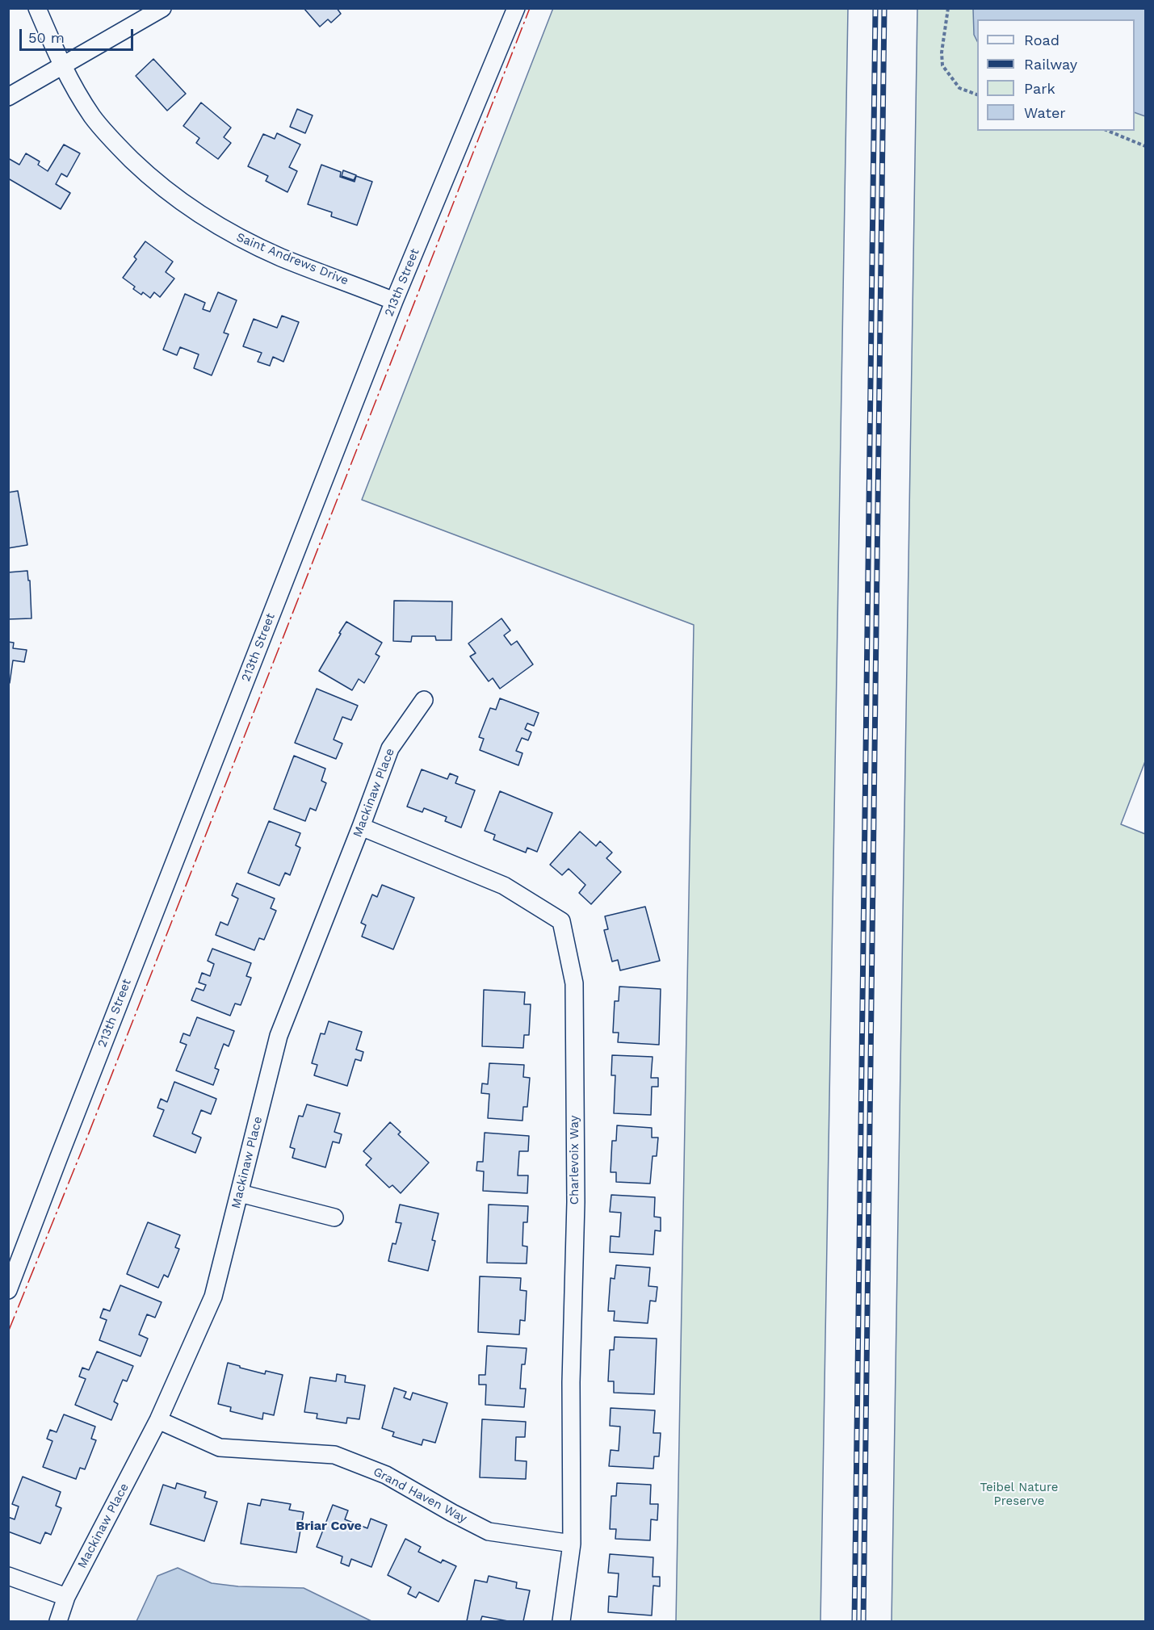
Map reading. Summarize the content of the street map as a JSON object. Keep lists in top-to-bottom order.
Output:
{
  "streets": {
    "street": [
      "Saint Andrews Drive",
      "213th Street",
      "Mackinaw Place",
      "Charlevoix Way",
      "Grand Haven Way"
    ]
  },
  "crossings": [
    ["Saint Andrews Drive", "213th Street"],
    ["Mackinaw Place", "Charlevoix Way"],
    ["Mackinaw Place", "Grand Haven Way"],
    ["Charlevoix Way", "Grand Haven Way"]
  ],
  "districts": ["Briar Cove"],
  "parks": ["Teibel Nature Preserve"],
  "legend": [
    "Road",
    "Railway",
    "Park",
    "Water"
  ],
  "scale_bar": "50 m"
}
